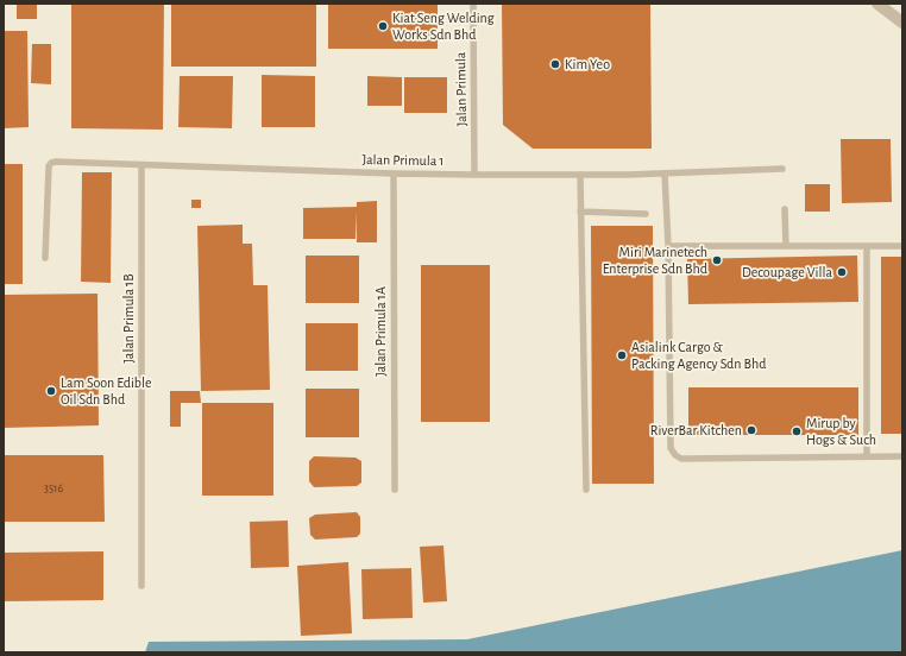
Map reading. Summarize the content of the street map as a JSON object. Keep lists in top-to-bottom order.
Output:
{
  "streets": {
    "lane": [
      "Jalan Primula",
      "Jalan Primula 1",
      "Jalan Primula 1B",
      "Jalan Primula 1A"
    ]
  },
  "crossings": [
    ["Jalan Primula", "Jalan Primula 1"],
    ["Jalan Primula 1", "Jalan Primula 1B"],
    ["Jalan Primula 1", "Jalan Primula 1A"]
  ],
  "places": [
    "Kiat Seng Welding Works Sdn Bhd",
    "Kim Yeo",
    "Miri Marinetech Enterprise Sdn Bhd",
    "Decoupage Villa",
    "Asialink Cargo & Packing Agency Sdn Bhd",
    "Lam Soon Edible Oil Sdn Bhd",
    "RiverBar Kitchen",
    "Mirup by Hogs & Such"
  ],
  "house_numbers": ["3516"]
}
